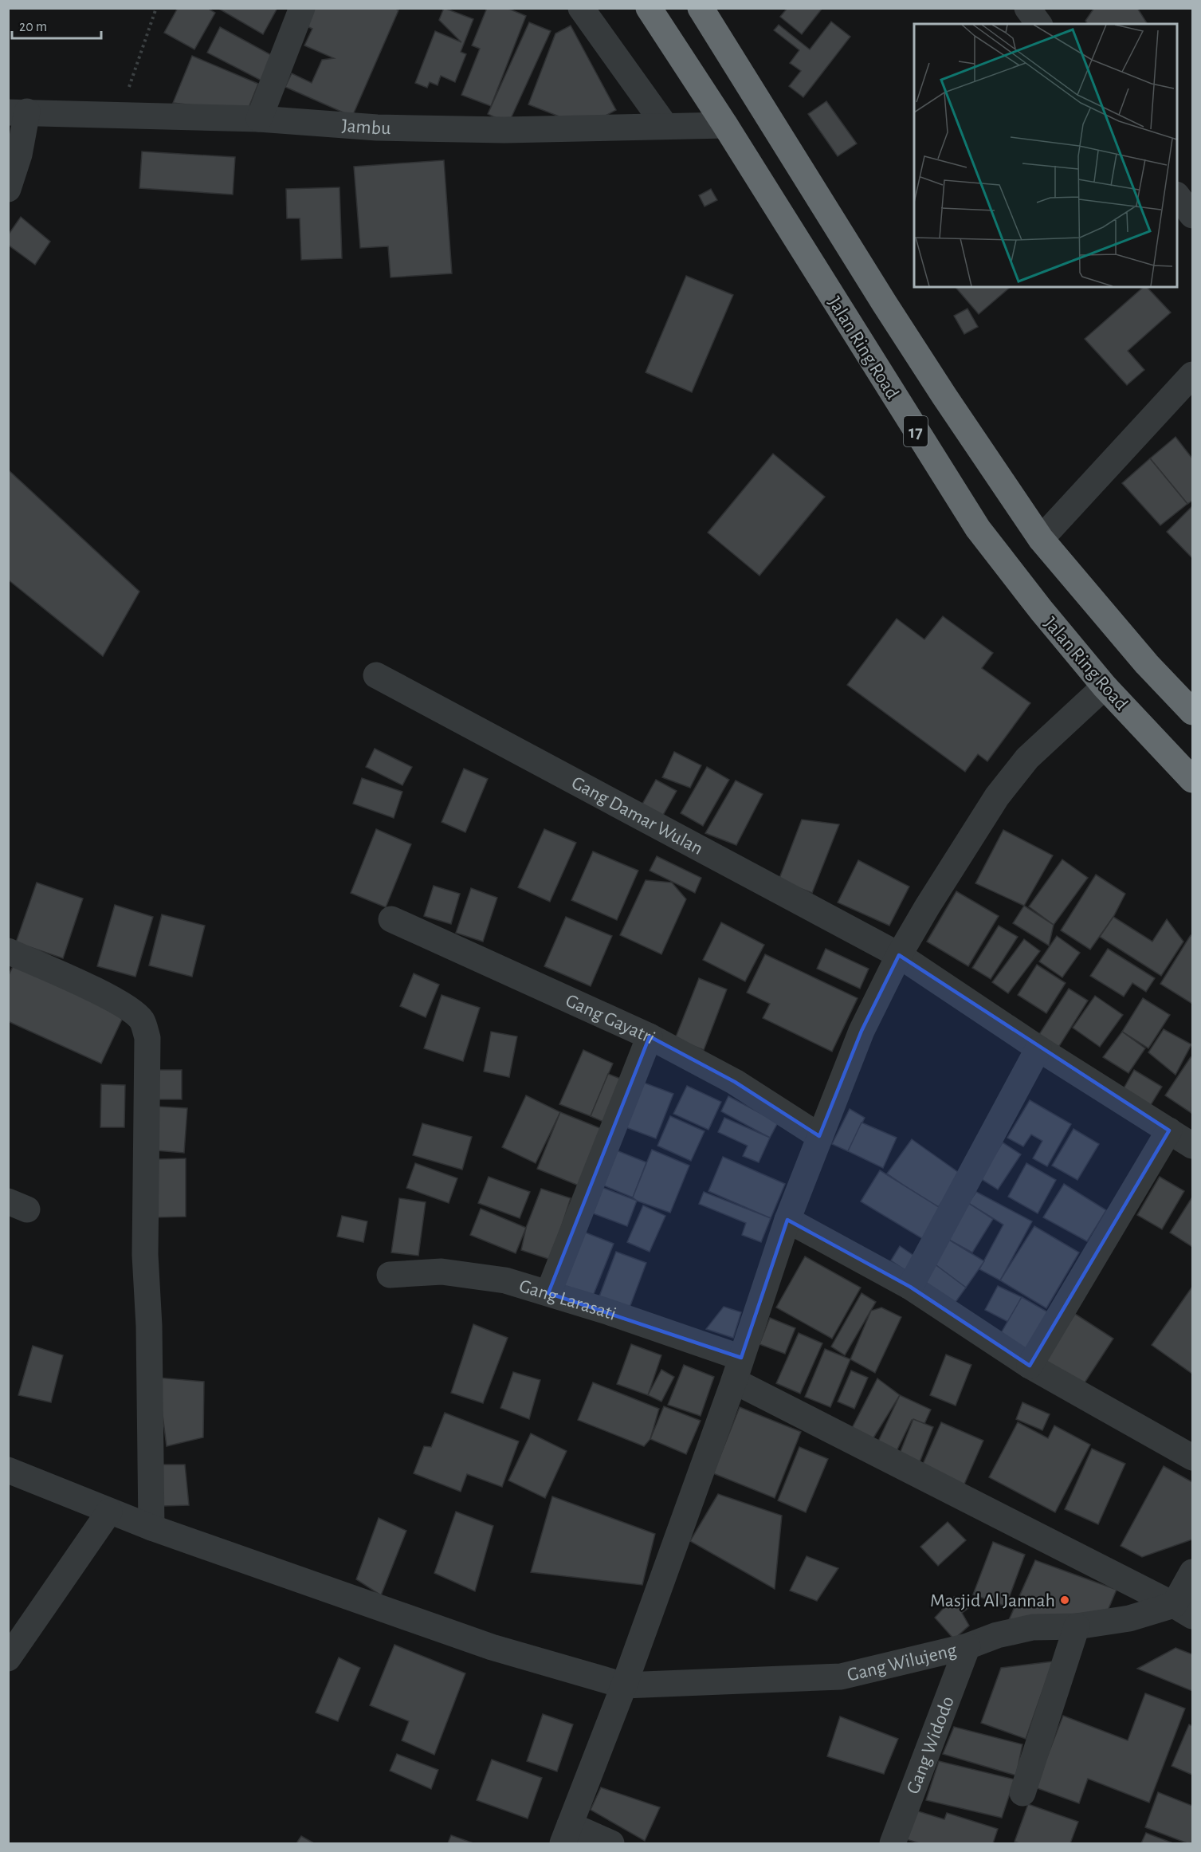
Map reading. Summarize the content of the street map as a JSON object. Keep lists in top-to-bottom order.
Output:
{
  "streets": {
    "highway": ["Jalan Ring Road", "17"],
    "street": [
      "Jambu",
      "Gang Damar Wulan",
      "Gang Gayatri",
      "Gang Larasati",
      "Gang Wilujeng",
      "Gang Widodo"
    ]
  },
  "crossings": [
    ["Jambu", "Jalan Ring Road"],
    ["Gang Larasati", "Gang Wilujeng"],
    ["Gang Wilujeng", "Gang Widodo"]
  ],
  "places": ["Masjid Al Jannah"],
  "scale_bar": "20 m"
}
